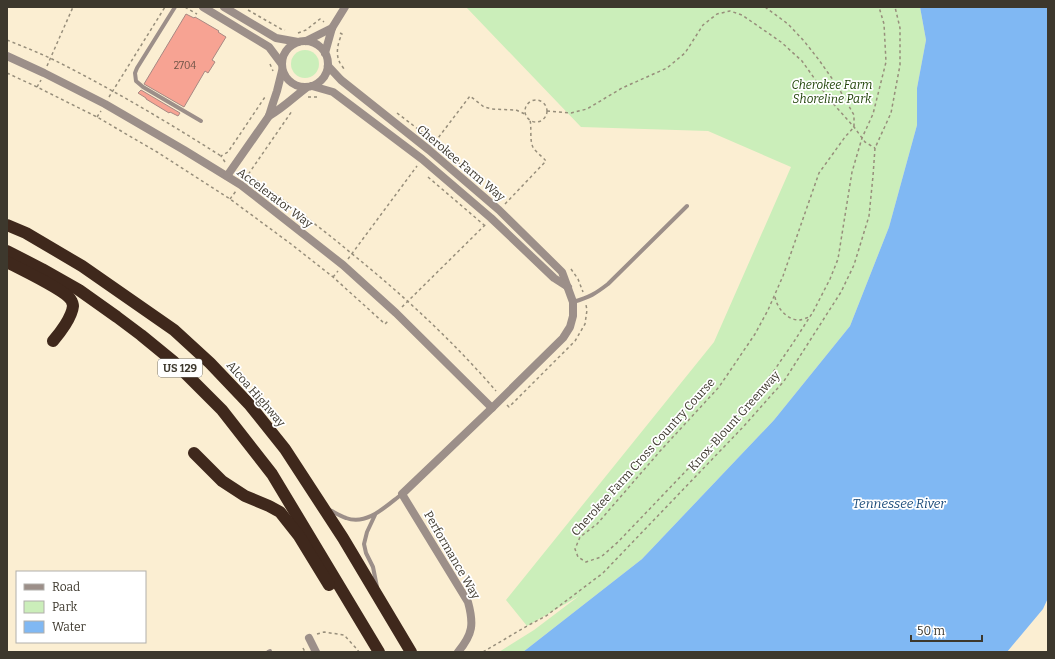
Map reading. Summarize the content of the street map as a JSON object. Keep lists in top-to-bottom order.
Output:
{
  "streets": {
    "highway": ["US 129", "Alcoa Highway"],
    "street": ["Cherokee Farm Way", "Accelerator Way", "Performance Way"],
    "path": ["Knox-Blount Greenway", "Cherokee Farm Cross Country Course"]
  },
  "crossings": [
    ["Cherokee Farm Way", "Accelerator Way"],
    ["Cherokee Farm Way", "Alcoa Highway"],
    ["Cherokee Farm Way", "Performance Way"]
  ],
  "water": ["Tennessee River"],
  "parks": ["Cherokee Farm Shoreline Park"],
  "house_numbers": ["2704"],
  "legend": ["Road", "Park", "Water"],
  "scale_bar": "50 m"
}
